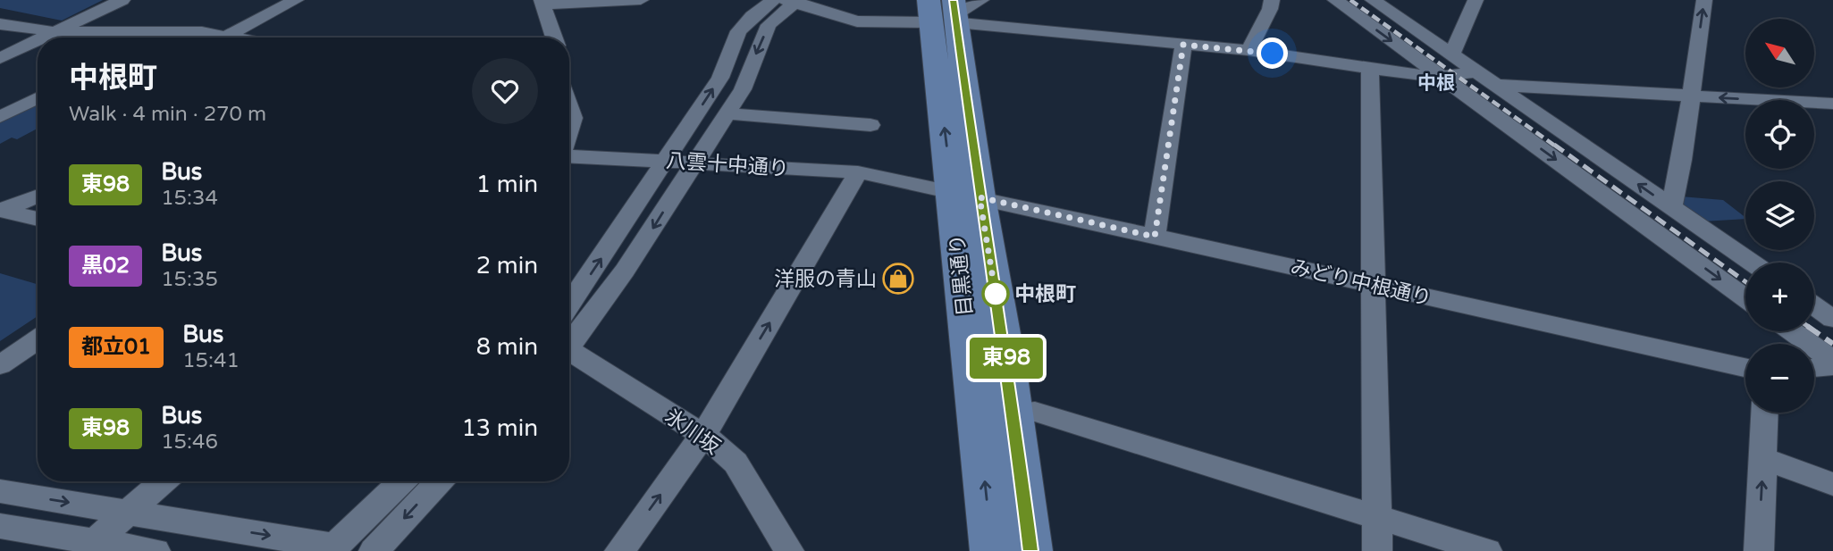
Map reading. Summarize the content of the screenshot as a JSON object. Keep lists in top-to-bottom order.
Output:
{
  "streets": {
    "main road": ["目黒通り"],
    "street": ["八雲十中通り", "みどり中根通り", "氷川坂"]
  },
  "crossings": [
    ["八雲十中通り", "目黒通り"],
    ["八雲十中通り", "みどり中根通り"],
    ["目黒通り", "みどり中根通り"]
  ],
  "districts": ["中根"],
  "places": {
    "shop": ["洋服の青山"],
    "other": ["中根町"]
  },
  "lines": ["bus line 東98"],
  "north": "top left",
  "page": {
    "on_map": "東98",
    "map_buttons": ["+", "−"],
    "heading": ["中根町", "Walk · 4 min · 270 m"],
    "list": [
      {
        "mark": "東98",
        "name": "Bus",
        "note": "15:34",
        "value": "1 min"
      },
      {
        "mark": "黒02",
        "name": "Bus",
        "note": "15:35",
        "value": "2 min"
      },
      {
        "mark": "都立01",
        "name": "Bus",
        "note": "15:41",
        "value": "8 min"
      },
      {
        "mark": "東98",
        "name": "Bus",
        "note": "15:46",
        "value": "13 min"
      }
    ]
  }
}
